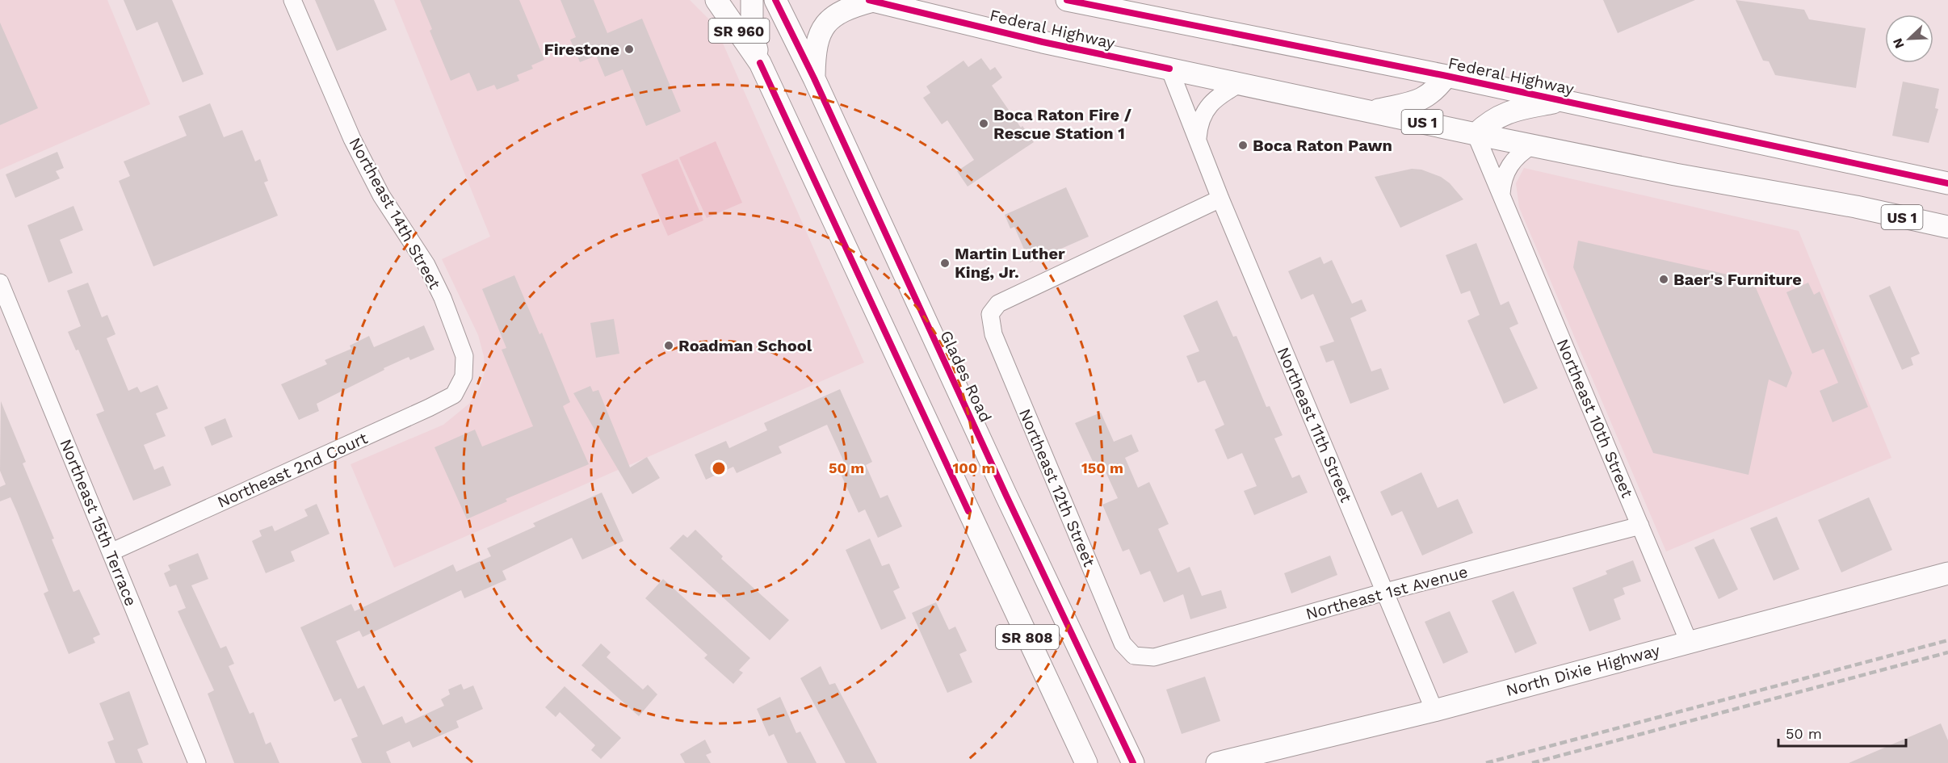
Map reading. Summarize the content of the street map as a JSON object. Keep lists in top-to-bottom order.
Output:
{
  "streets": {
    "main road": [
      "Federal Highway",
      "SR 960",
      "US 1",
      "Glades Road",
      "SR 808",
      "North Dixie Highway"
    ],
    "street": [
      "Northeast 14th Street",
      "Northeast 10th Street",
      "Northeast 11th Street",
      "Northeast 2nd Court",
      "Northeast 12th Street",
      "Northeast 15th Terrace",
      "Northeast 1st Avenue"
    ]
  },
  "crossings": [
    ["Federal Highway", "Northeast 10th Street"],
    ["Federal Highway", "Northeast 11th Street"],
    ["SR 960", "SR 808"],
    ["Northeast 14th Street", "Northeast 2nd Court"],
    ["Northeast 10th Street", "Northeast 1st Avenue"],
    ["Northeast 10th Street", "North Dixie Highway"],
    ["Northeast 11th Street", "Northeast 12th Street"],
    ["Northeast 11th Street", "Northeast 1st Avenue"],
    ["Northeast 11th Street", "North Dixie Highway"],
    ["Northeast 2nd Court", "Northeast 15th Terrace"],
    ["Northeast 12th Street", "Northeast 1st Avenue"]
  ],
  "places": [
    "Firestone",
    "Boca Raton Fire / Rescue Station 1",
    "Boca Raton Pawn",
    "Martin Luther King, Jr.",
    "Baer's Furniture",
    "Roadman School"
  ],
  "scale_bar": "50 m",
  "north": "bottom left",
  "rings": ["50 m", "100 m", "150 m"]
}
